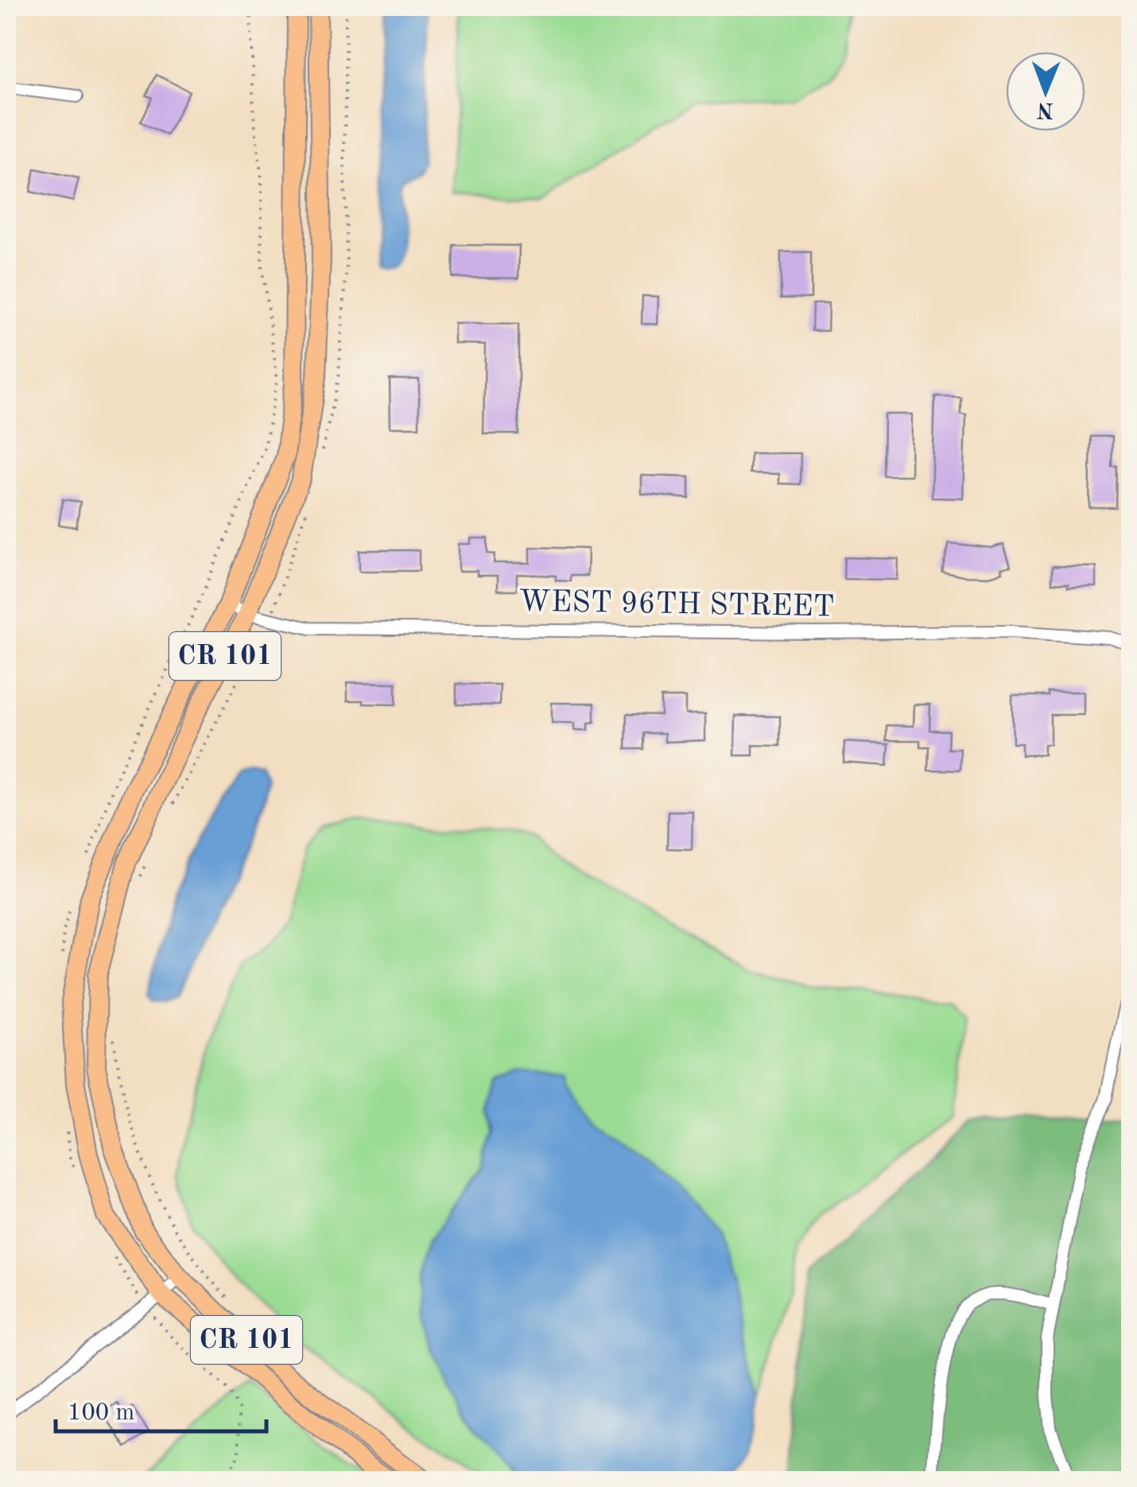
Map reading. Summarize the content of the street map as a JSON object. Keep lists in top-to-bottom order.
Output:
{
  "streets": {
    "main road": ["CR 101"],
    "street": ["WEST 96TH STREET"]
  },
  "crossings": [
    ["WEST 96TH STREET", "CR 101"]
  ],
  "scale_bar": "100 m",
  "north": "bottom"
}
